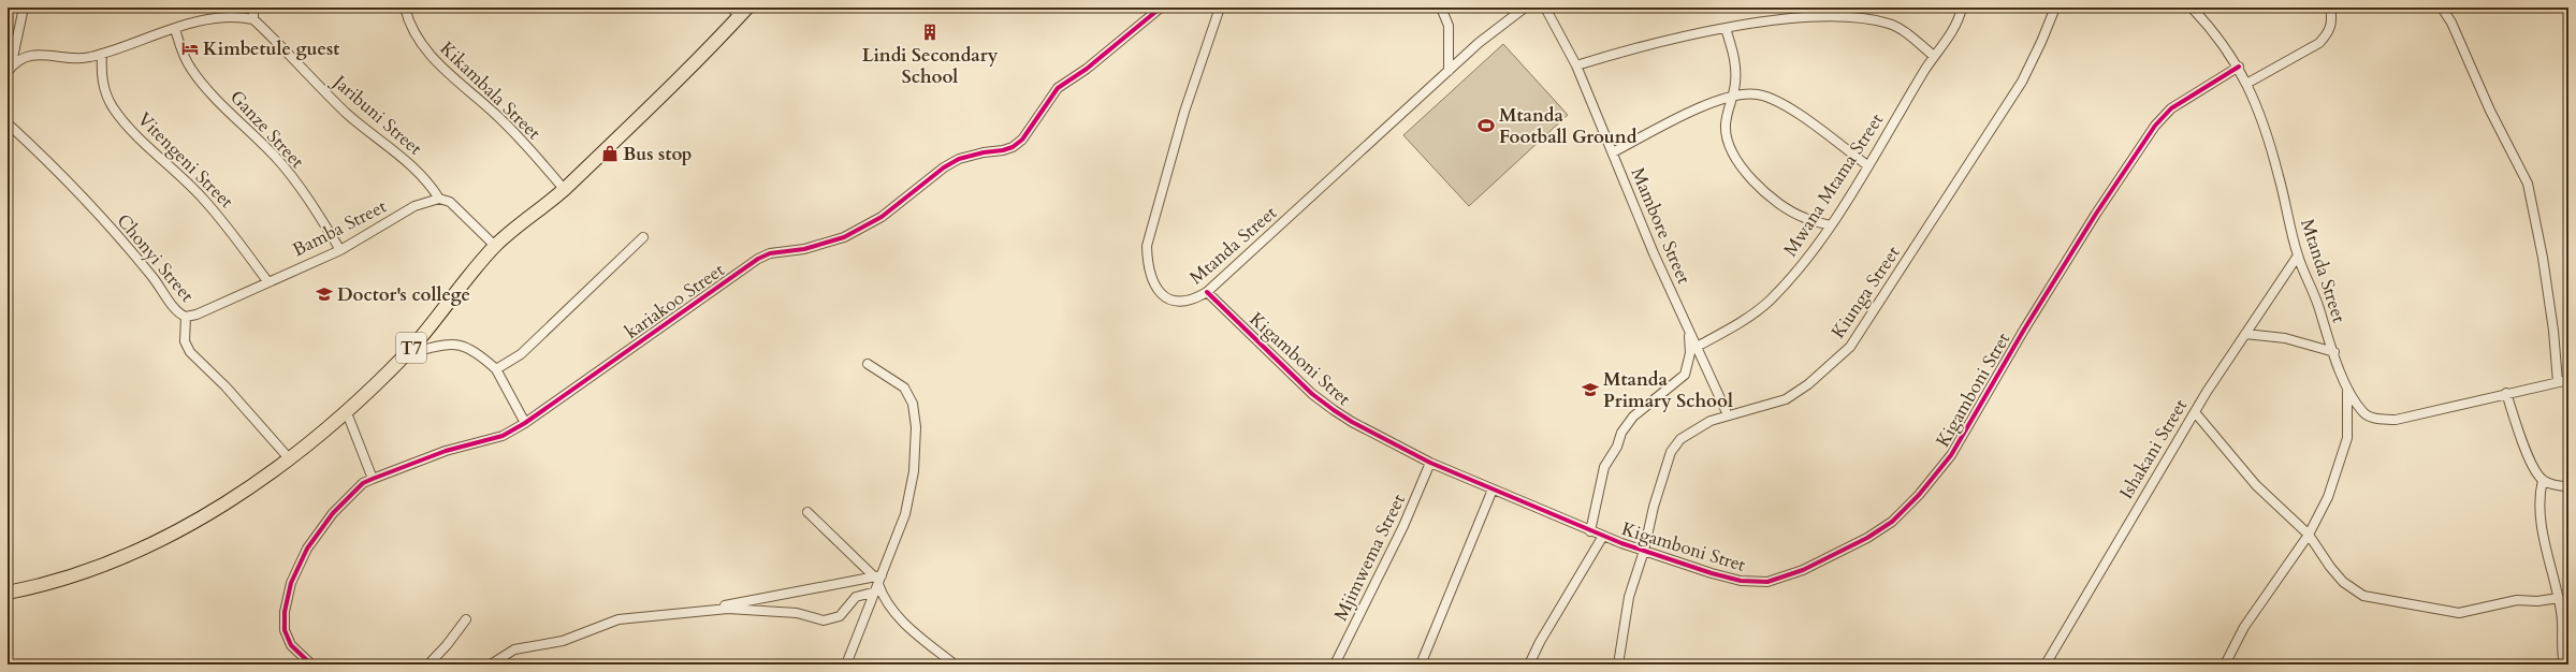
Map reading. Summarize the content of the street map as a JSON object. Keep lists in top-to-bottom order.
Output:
{
  "streets": {
    "highway": ["T7"],
    "street": [
      "Kikambala Street",
      "Jaribuni Street",
      "Ganze Street",
      "Vitengeni Street",
      "Mwana Mtama Street",
      "Mambore Street",
      "Bamba Street",
      "Mtanda Street",
      "Chonyi Street",
      "Kiunga Street",
      "kariakoo Street",
      "Kigamboni Stret",
      "Ishakani Street",
      "Mjimwema Street"
    ]
  },
  "crossings": [
    ["Kikambala Street", "T7"],
    ["Jaribuni Street", "Bamba Street"],
    ["Ganze Street", "Bamba Street"],
    ["Vitengeni Street", "Bamba Street"],
    ["Mwana Mtama Street", "Mambore Street"],
    ["Bamba Street", "Chonyi Street"],
    ["Mtanda Street", "Kigamboni Stret"],
    ["Mtanda Street", "Ishakani Street"],
    ["Chonyi Street", "T7"],
    ["Kiunga Street", "Kigamboni Stret"],
    ["Kigamboni Stret", "Mjimwema Street"]
  ],
  "places": {
    "building": ["Lindi Secondary School"],
    "hotel": ["Kimbetule guest"],
    "sports": ["Mtanda Football Ground"],
    "shop": ["Bus stop"],
    "school or university": ["Doctor's college", "Mtanda Primary School"]
  }
}
